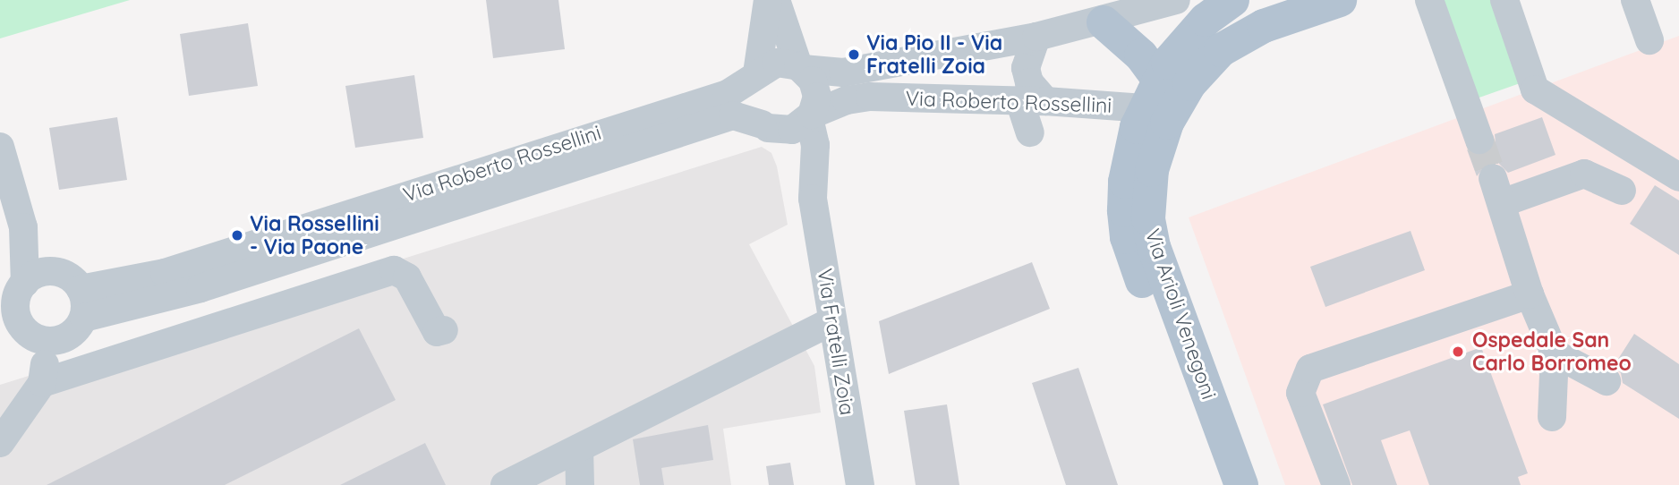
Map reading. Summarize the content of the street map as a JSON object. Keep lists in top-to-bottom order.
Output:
{
  "streets": {
    "main road": ["Via Arioli Venegoni"],
    "street": ["Via Roberto Rossellini", "Via Fratelli Zoia"]
  },
  "crossings": [
    ["Via Roberto Rossellini", "Via Arioli Venegoni"],
    ["Via Roberto Rossellini", "Via Fratelli Zoia"]
  ],
  "places": ["Via Pio II - Via Fratelli Zoia", "Via Rossellini - Via Paone", "Ospedale San Carlo Borromeo"]
}
